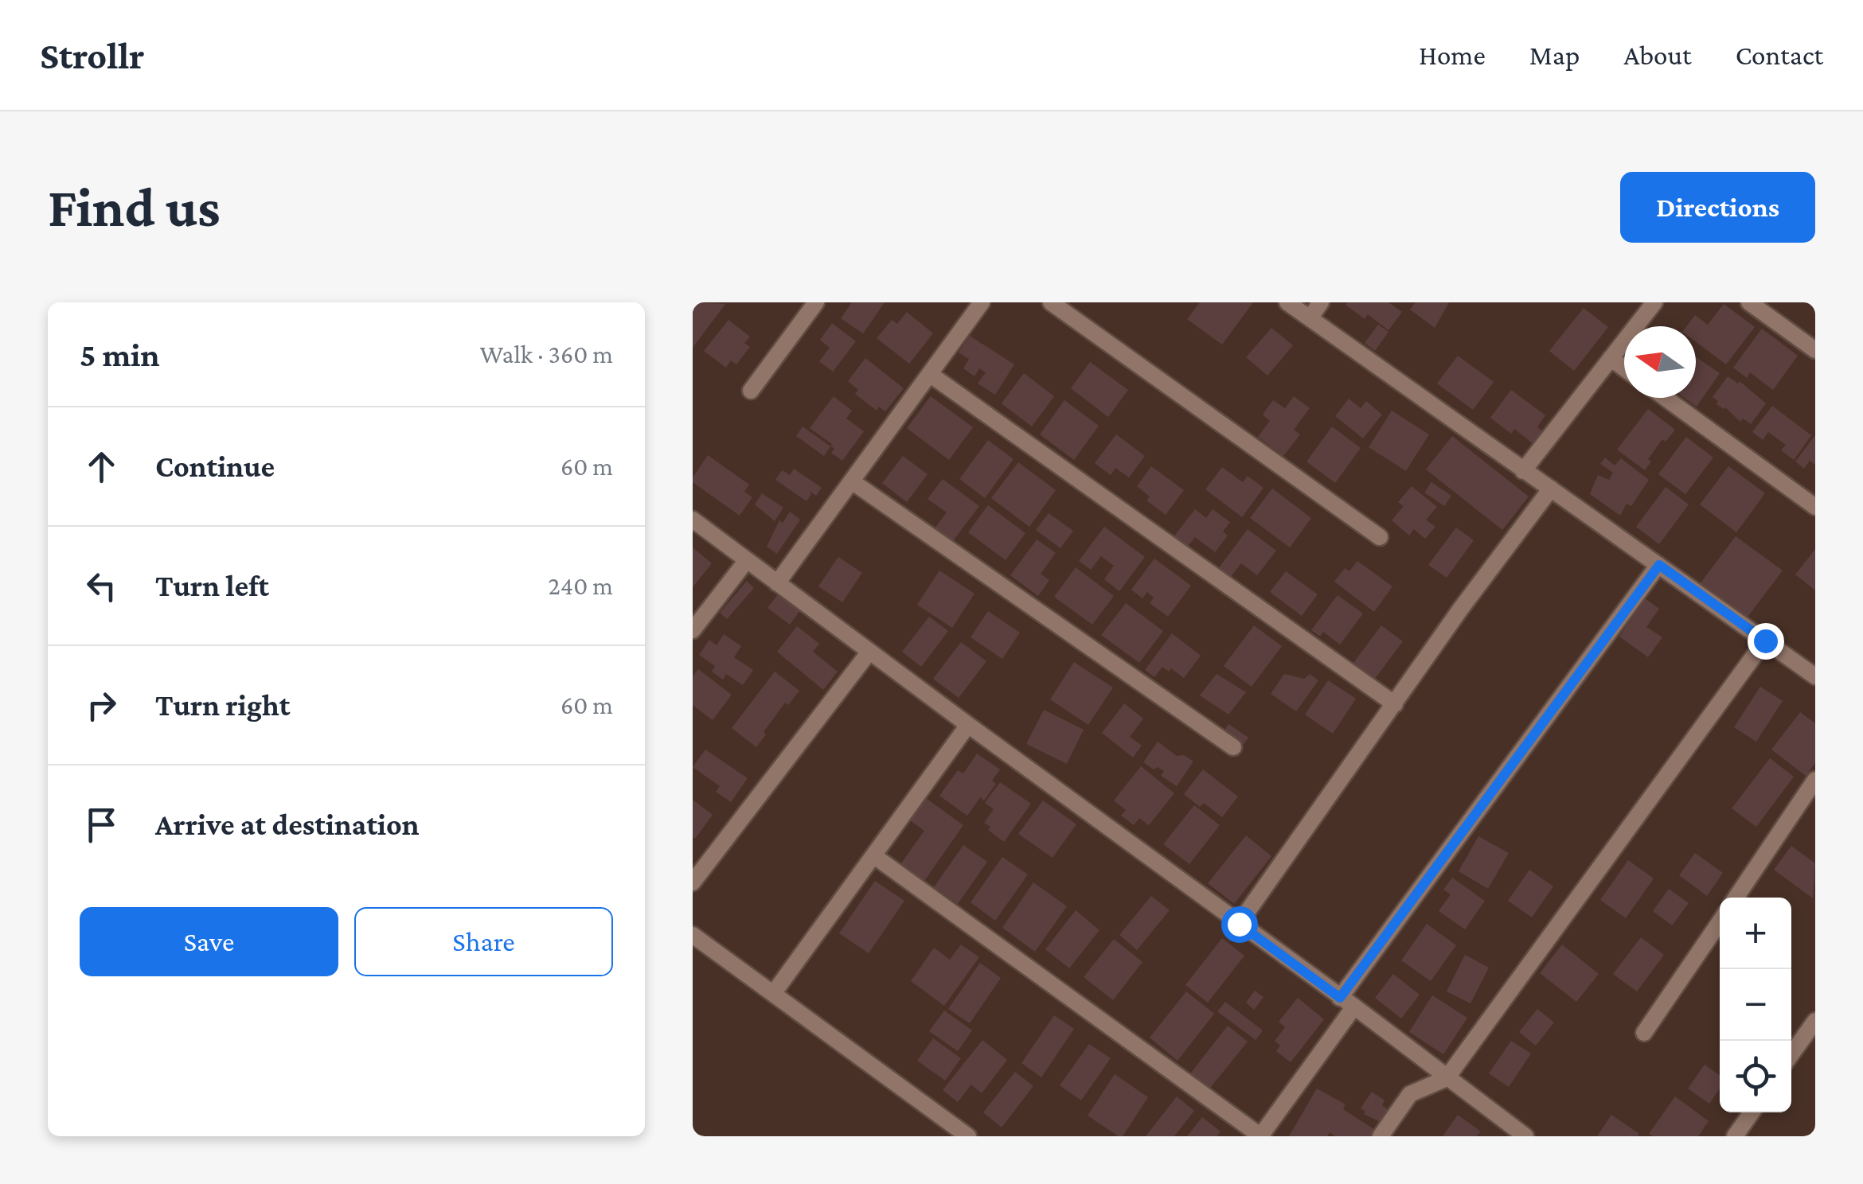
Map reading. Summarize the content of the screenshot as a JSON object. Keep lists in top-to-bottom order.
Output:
{
  "north": "left",
  "page": {
    "header": "Strollr",
    "nav": [
      "Home",
      "Map",
      "About",
      "Contact"
    ],
    "buttons": [
      "Directions",
      ["Save", "Share"]
    ],
    "title": "Find us",
    "heading": ["5 min", "Walk · 360 m"],
    "list": [
      ["Continue", "60 m"],
      ["Turn left", "240 m"],
      ["Turn right", "60 m"],
      "Arrive at destination"
    ],
    "map_buttons": ["+", "−"]
  }
}
